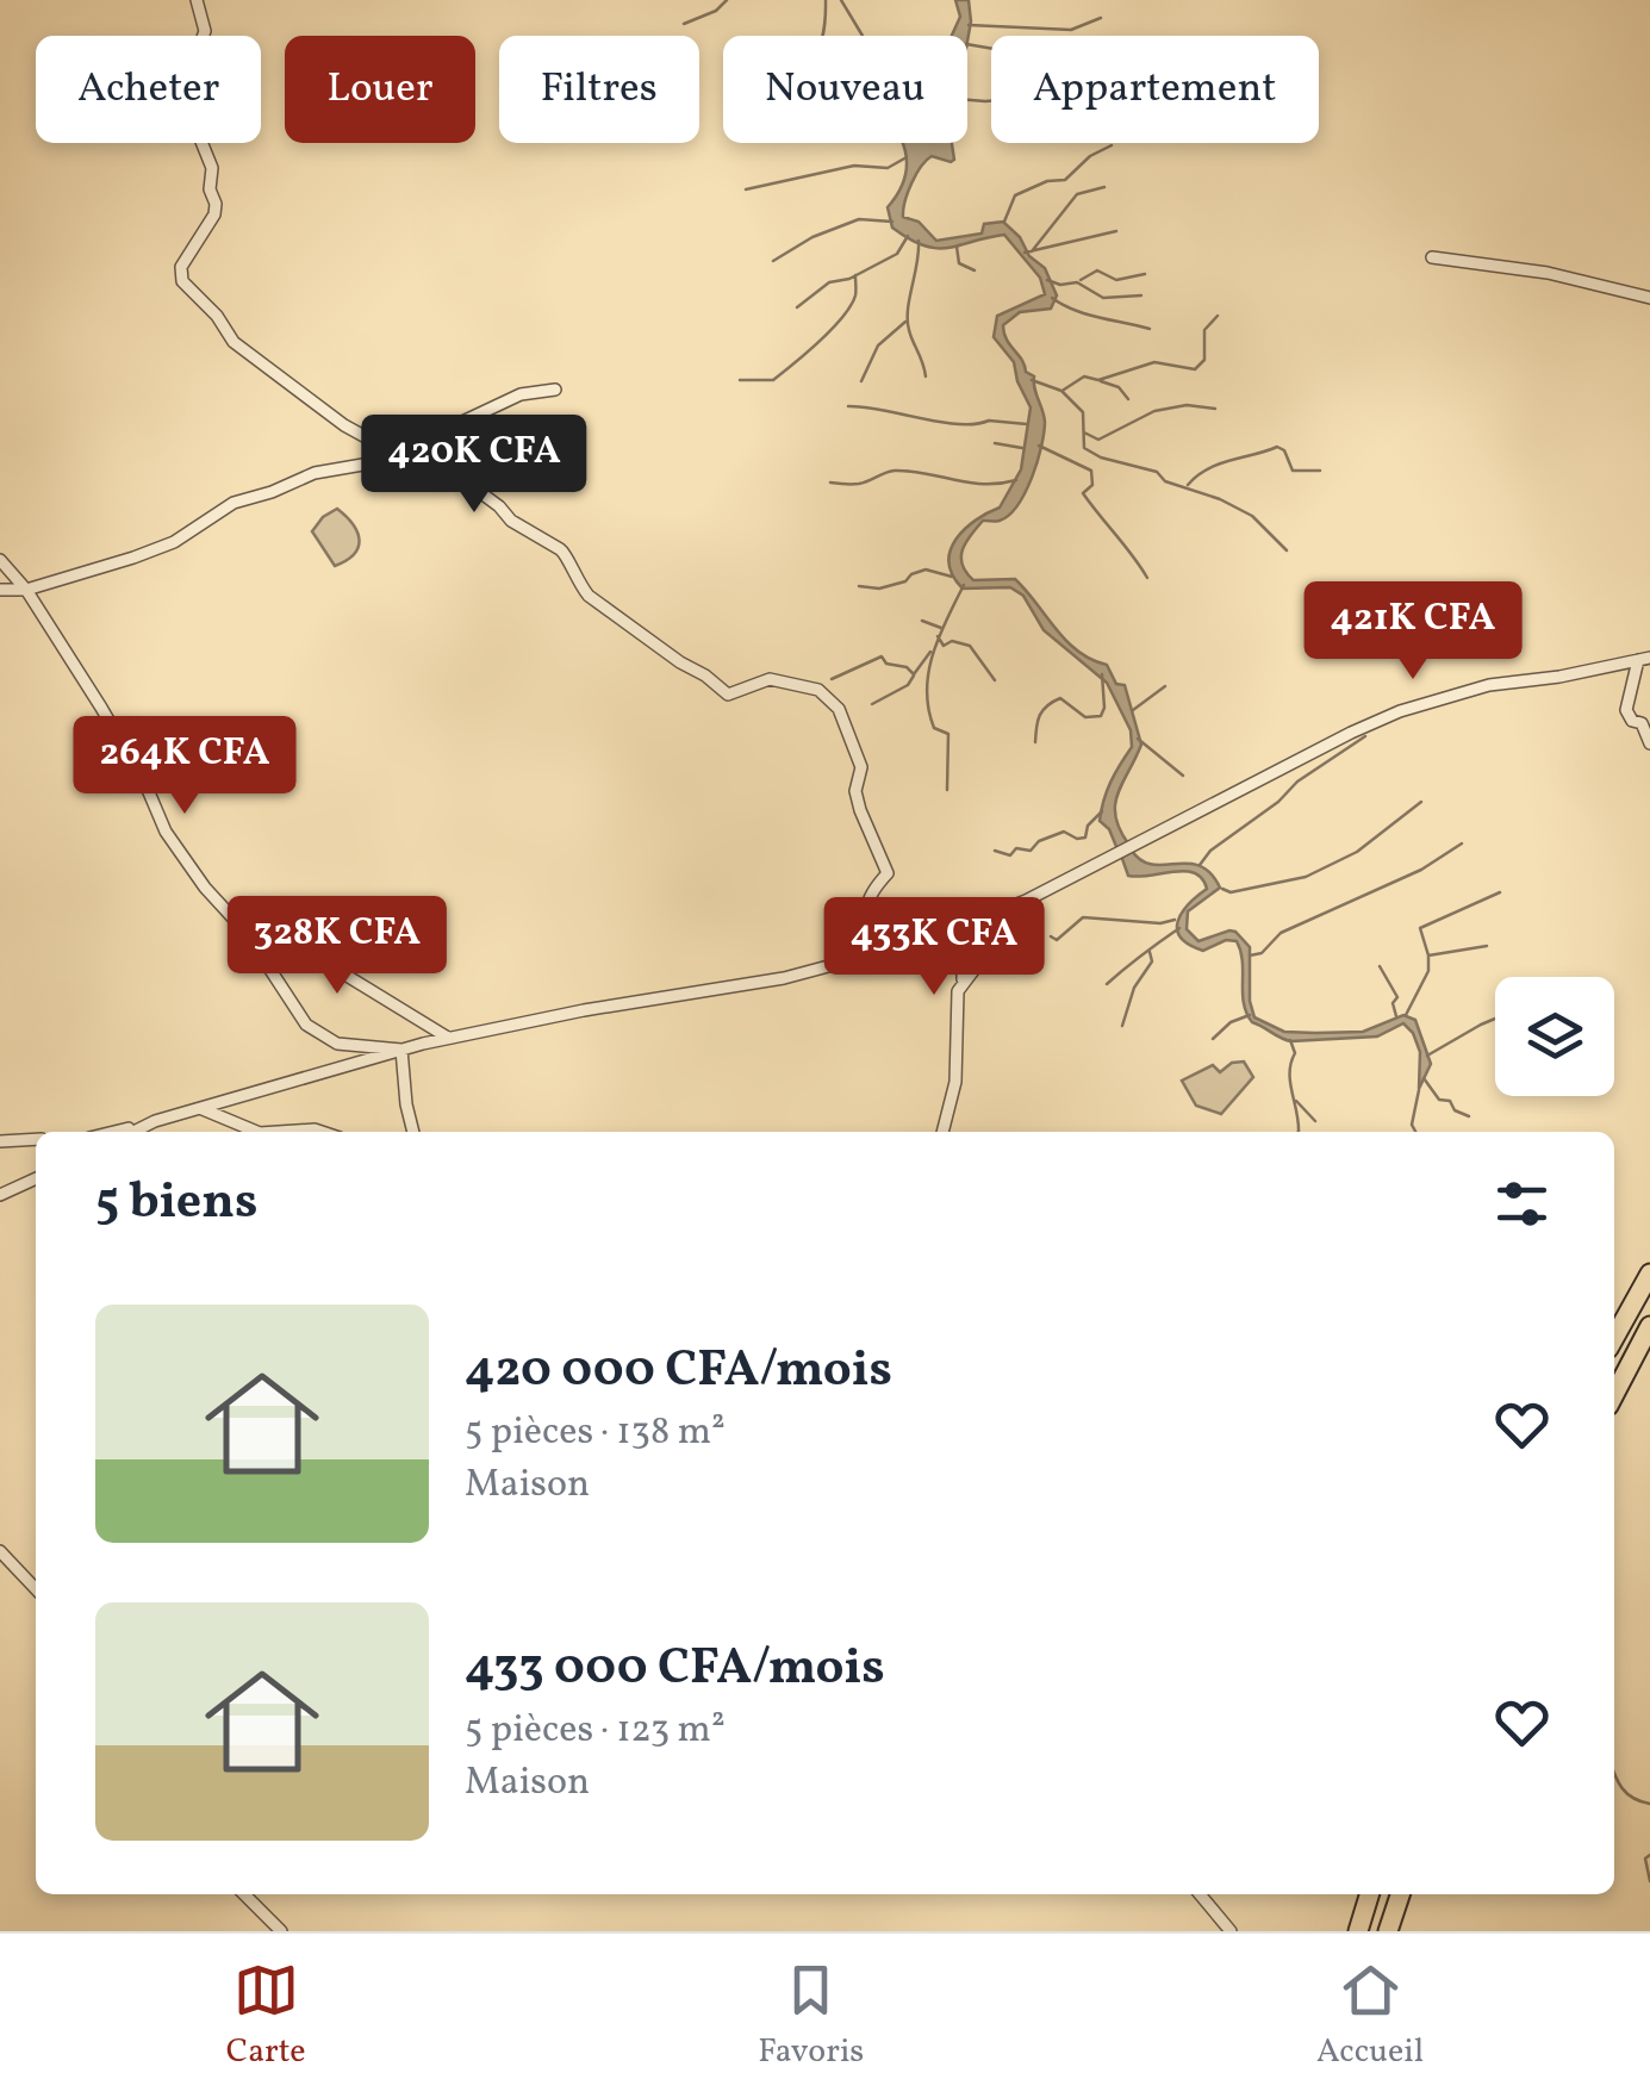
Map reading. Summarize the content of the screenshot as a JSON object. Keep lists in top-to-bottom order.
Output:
{
  "page": {
    "chip": [
      "Acheter",
      "Louer",
      "Filtres",
      "Nouveau",
      "Appartement"
    ],
    "price": [
      "420K CFA",
      "421K CFA",
      "264K CFA",
      "328K CFA",
      "433K CFA"
    ],
    "heading": "5 biens",
    "list": [
      {
        "name": "420 000 CFA/mois",
        "note": "5 pièces · 138 m² · Maison"
      },
      {
        "name": "433 000 CFA/mois",
        "note": "5 pièces · 123 m² · Maison"
      }
    ],
    "tabs": ["Carte", "Favoris", "Accueil"]
  }
}
